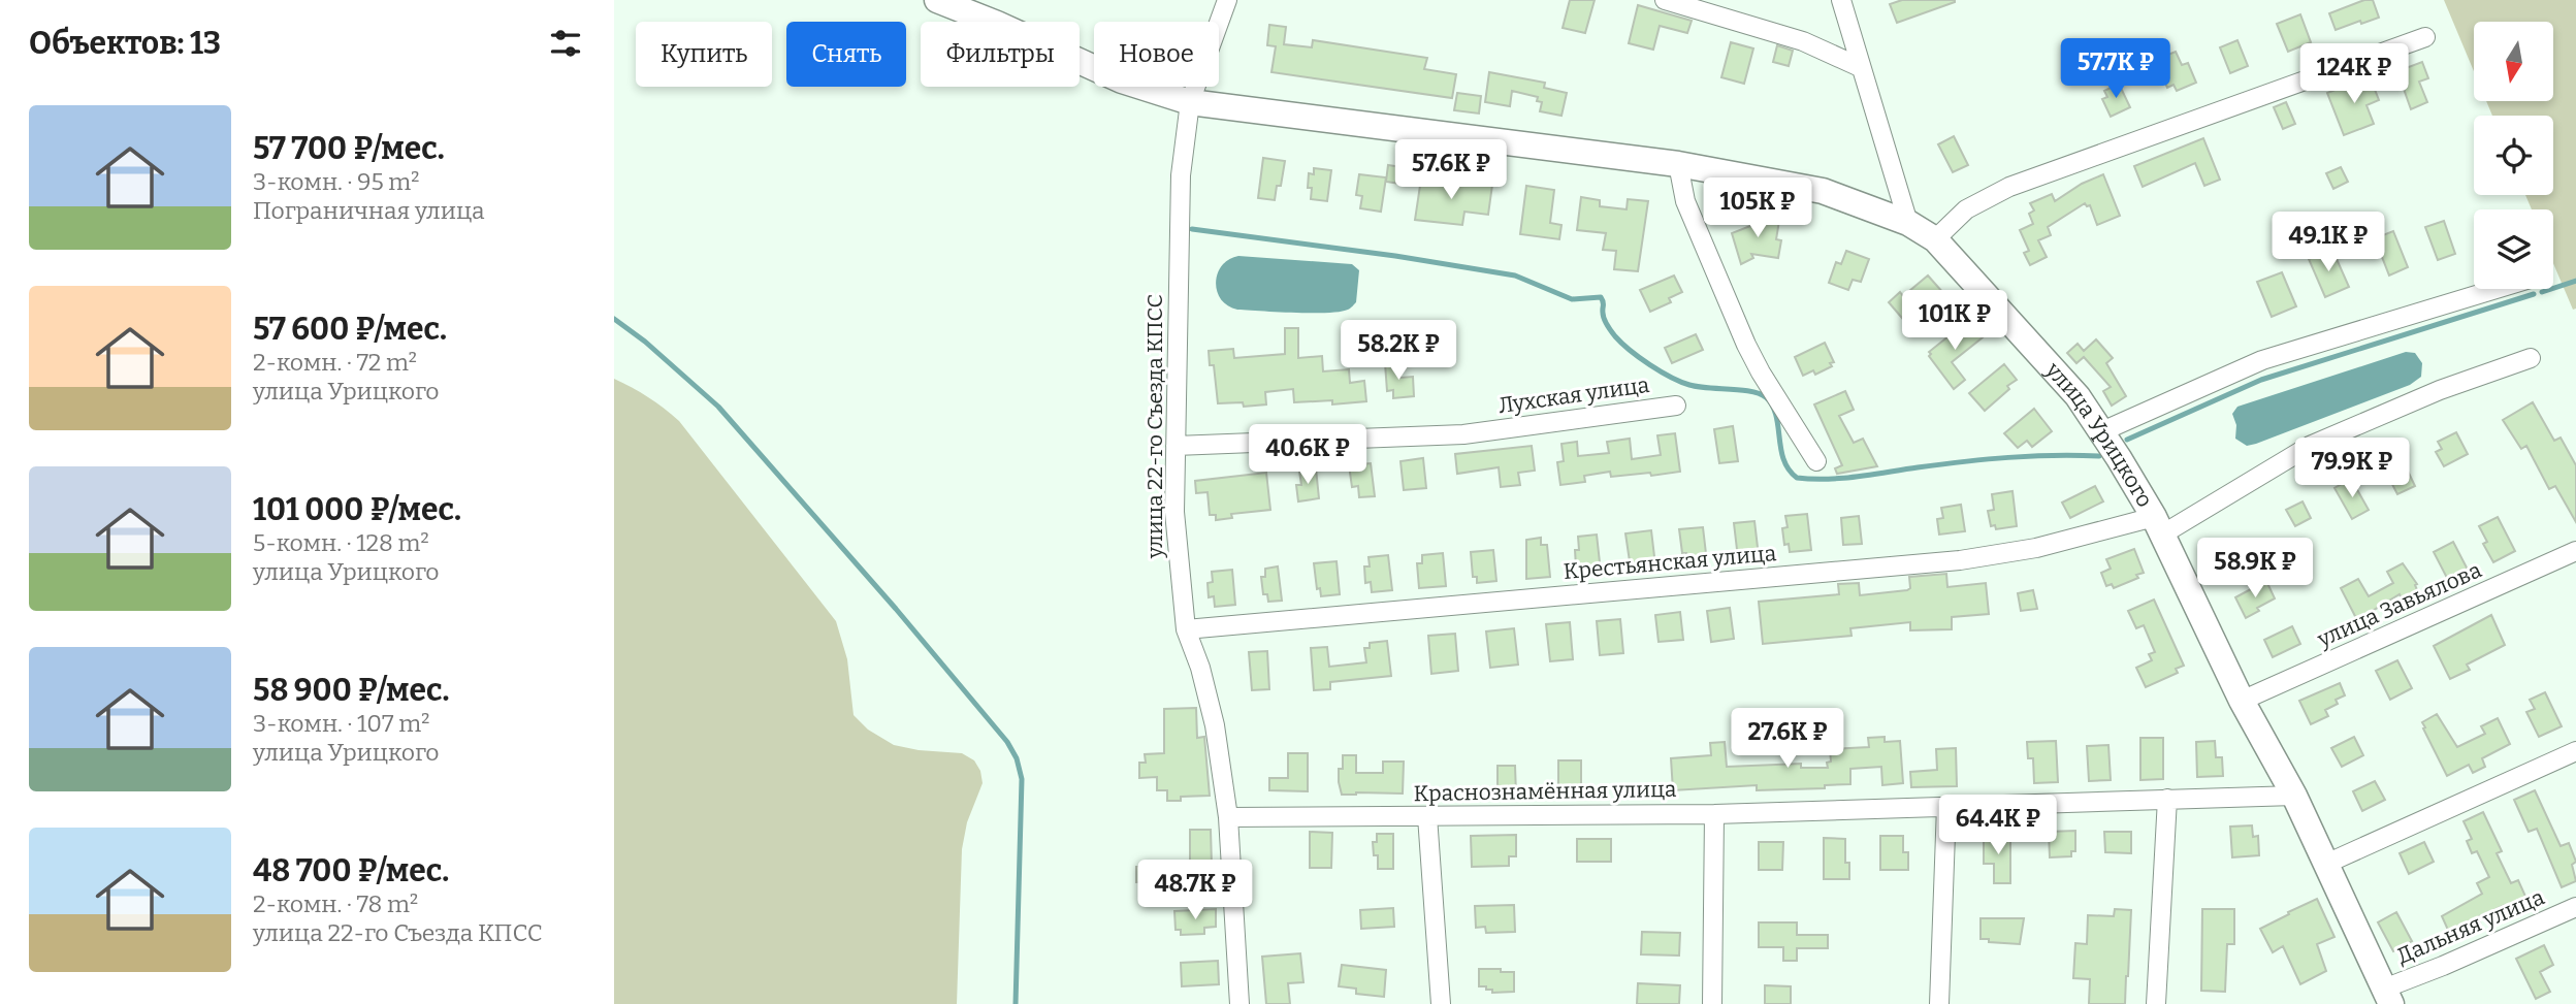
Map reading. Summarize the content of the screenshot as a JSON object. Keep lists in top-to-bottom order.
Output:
{
  "streets": {
    "main road": ["улица Урицкого"],
    "street": [
      "Лухская улица",
      "улица 22-го Съезда КПСС",
      "Крестьянская улица",
      "улица Завьялова",
      "Краснознамённая улица",
      "Дальняя улица"
    ]
  },
  "crossings": [
    ["Лухская улица", "улица 22-го Съезда КПСС"],
    ["улица 22-го Съезда КПСС", "улица Урицкого"],
    ["улица 22-го Съезда КПСС", "Крестьянская улица"],
    ["улица 22-го Съезда КПСС", "Краснознамённая улица"],
    ["улица Урицкого", "Крестьянская улица"],
    ["улица Урицкого", "улица Завьялова"],
    ["улица Урицкого", "Краснознамённая улица"],
    ["улица Урицкого", "Дальняя улица"]
  ],
  "north": "bottom",
  "page": {
    "heading": "Объектов: 13",
    "chip": [
      "Купить",
      "Снять",
      "Фильтры",
      "Новое"
    ],
    "price": [
      "57.7K ₽",
      "124K ₽",
      "57.6K ₽",
      "105K ₽",
      "49.1K ₽",
      "101K ₽",
      "58.2K ₽",
      "40.6K ₽",
      "79.9K ₽",
      "58.9K ₽",
      "27.6K ₽",
      "64.4K ₽",
      "48.7K ₽"
    ],
    "list": [
      {
        "name": "57 700 ₽/мес.",
        "note": "3-комн. · 95 m² · Пограничная улица"
      },
      {
        "name": "57 600 ₽/мес.",
        "note": "2-комн. · 72 m² · улица Урицкого"
      },
      {
        "name": "101 000 ₽/мес.",
        "note": "5-комн. · 128 m² · улица Урицкого"
      },
      {
        "name": "58 900 ₽/мес.",
        "note": "3-комн. · 107 m² · улица Урицкого"
      },
      {
        "name": "48 700 ₽/мес.",
        "note": "2-комн. · 78 m² · улица 22-го Съезда КПСС"
      }
    ]
  }
}
